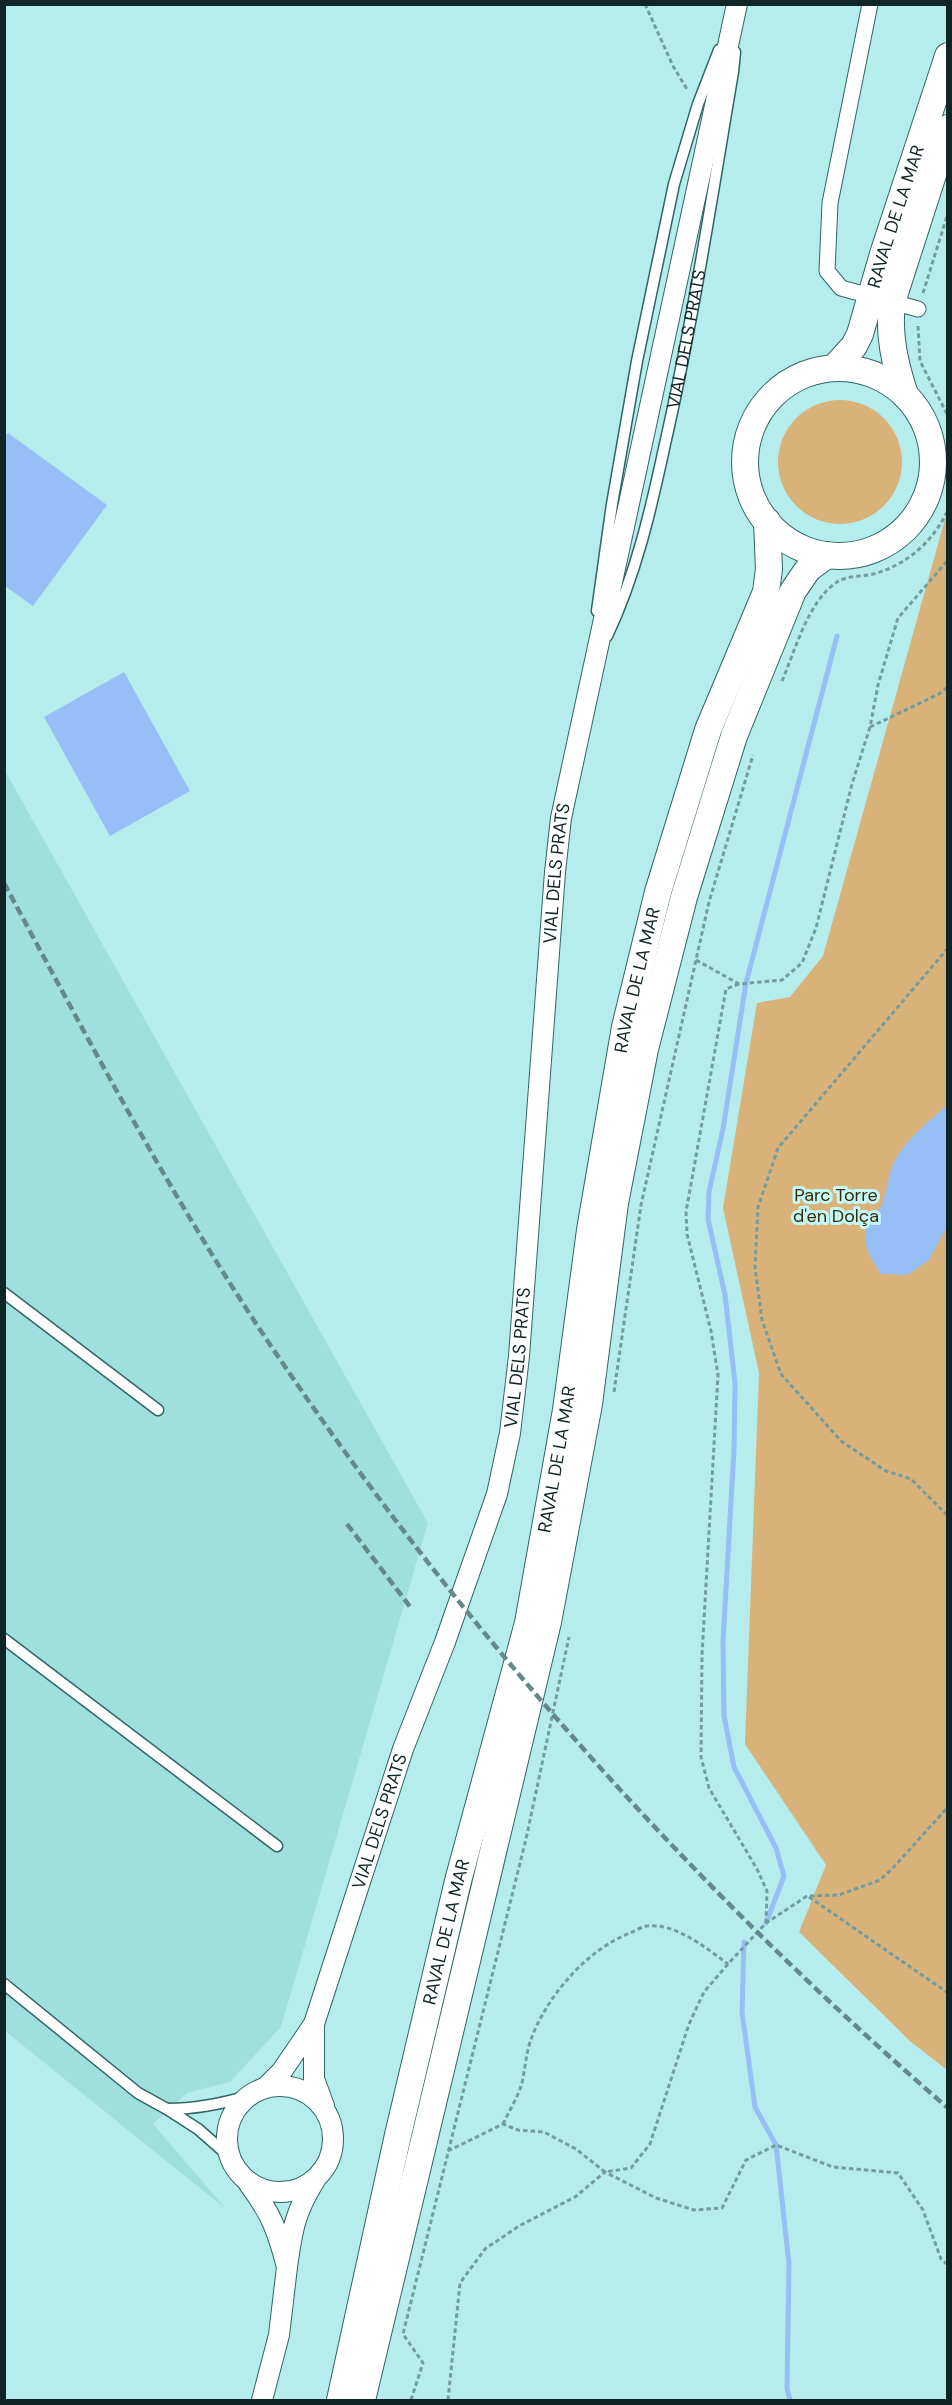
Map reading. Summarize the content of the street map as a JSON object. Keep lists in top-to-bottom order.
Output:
{
  "streets": {
    "street": ["RAVAL DE LA MAR", "VIAL DELS PRATS"]
  },
  "parks": ["Parc Torre d'en Dolça"]
}
